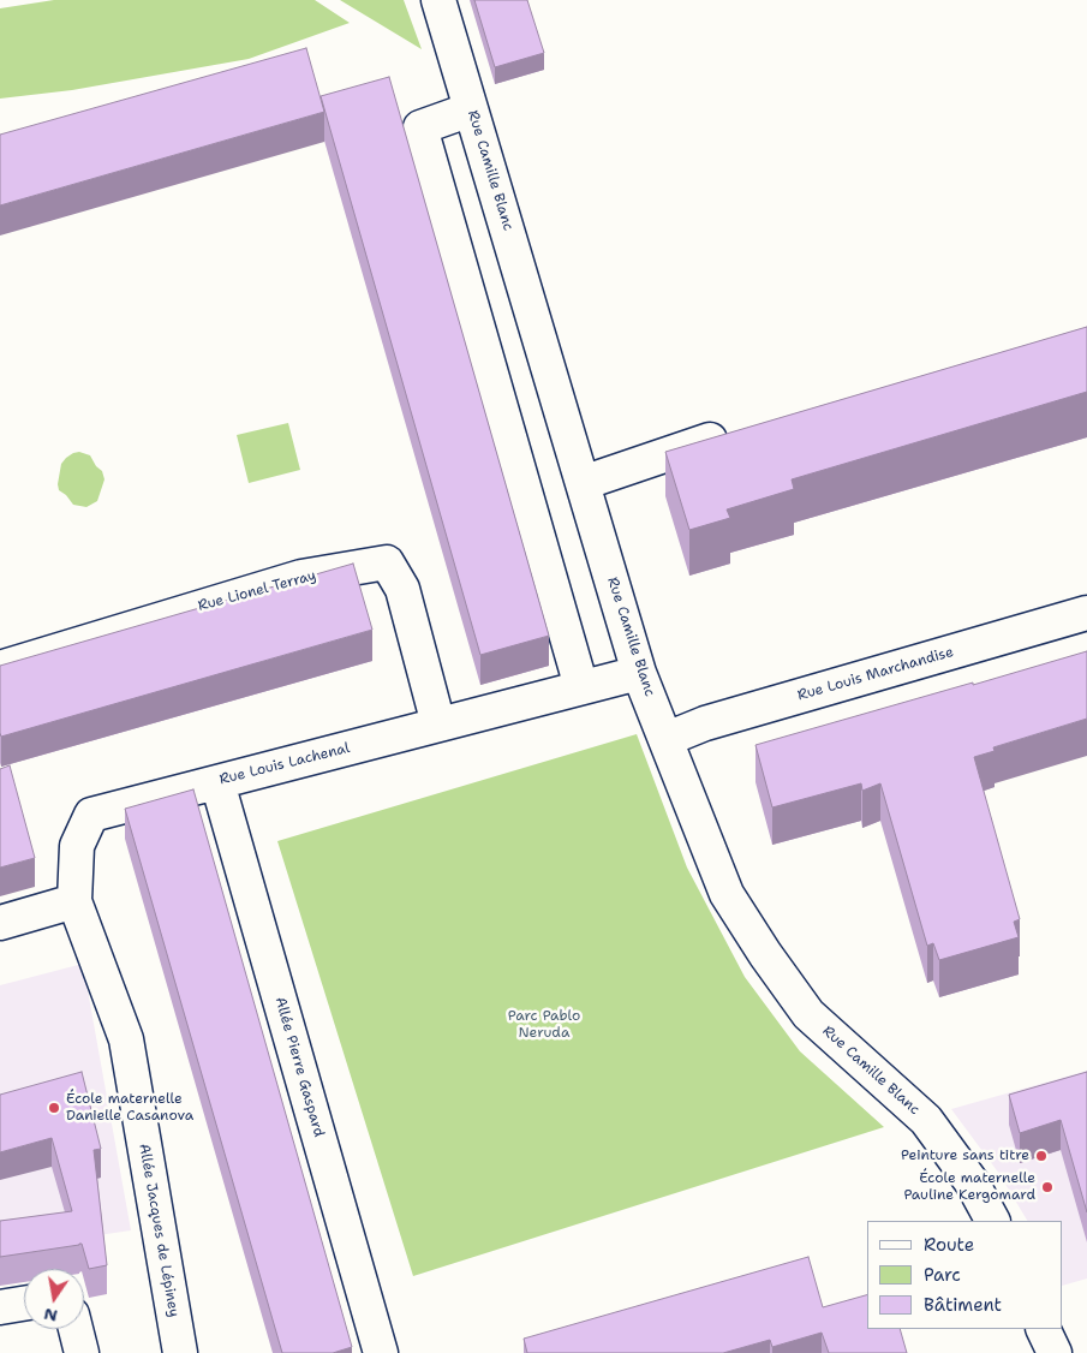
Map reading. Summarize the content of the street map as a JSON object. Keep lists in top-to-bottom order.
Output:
{
  "streets": {
    "street": [
      "Rue Camille Blanc",
      "Rue Lionel Terray",
      "Rue Louis Marchandise",
      "Rue Louis Lachenal",
      "Allée Pierre Gaspard",
      "Allée Jacques de Lépiney"
    ]
  },
  "crossings": [
    ["Rue Camille Blanc", "Rue Louis Marchandise"],
    ["Rue Camille Blanc", "Rue Louis Lachenal"],
    ["Rue Lionel Terray", "Rue Louis Lachenal"],
    ["Rue Louis Lachenal", "Allée Pierre Gaspard"],
    ["Rue Louis Lachenal", "Allée Jacques de Lépiney"]
  ],
  "parks": ["Parc Pablo Neruda"],
  "places": ["École maternelle Danielle Casanova", "Peinture sans titre", "École maternelle Pauline Kergomard"],
  "legend": ["Route", "Parc", "Bâtiment"],
  "north": "bottom"
}
